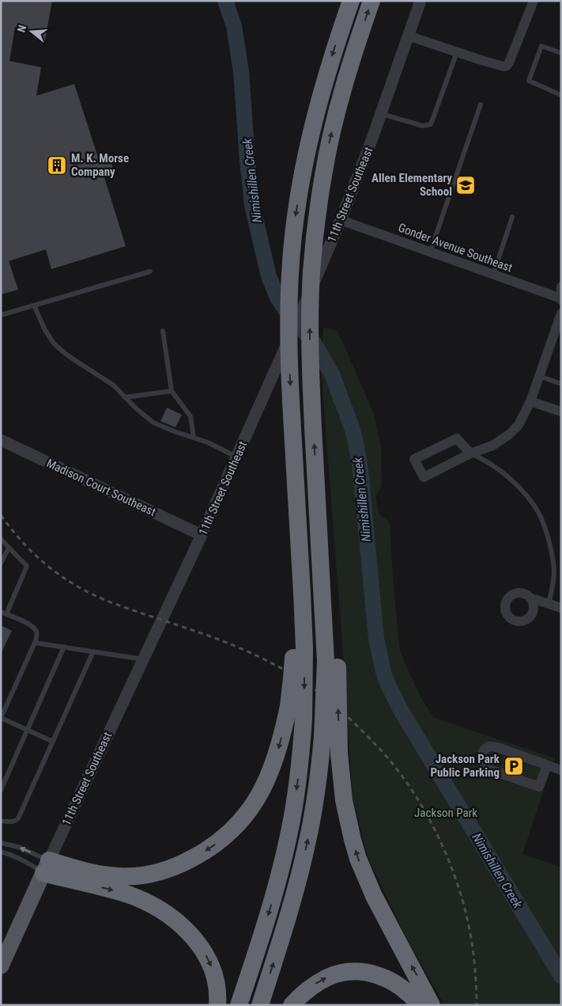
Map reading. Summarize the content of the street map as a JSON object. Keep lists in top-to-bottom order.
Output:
{
  "streets": {
    "main road": ["11th Street Southeast"],
    "street": ["Gonder Avenue Southeast", "Madison Court Southeast"]
  },
  "crossings": [
    ["11th Street Southeast", "Gonder Avenue Southeast"],
    ["11th Street Southeast", "Madison Court Southeast"]
  ],
  "water": ["Nimishillen Creek"],
  "parks": ["Jackson Park"],
  "places": {
    "building": ["M. K. Morse Company"],
    "school or university": ["Allen Elementary School"],
    "parking": ["Jackson Park Public Parking"]
  },
  "north": "left"
}
